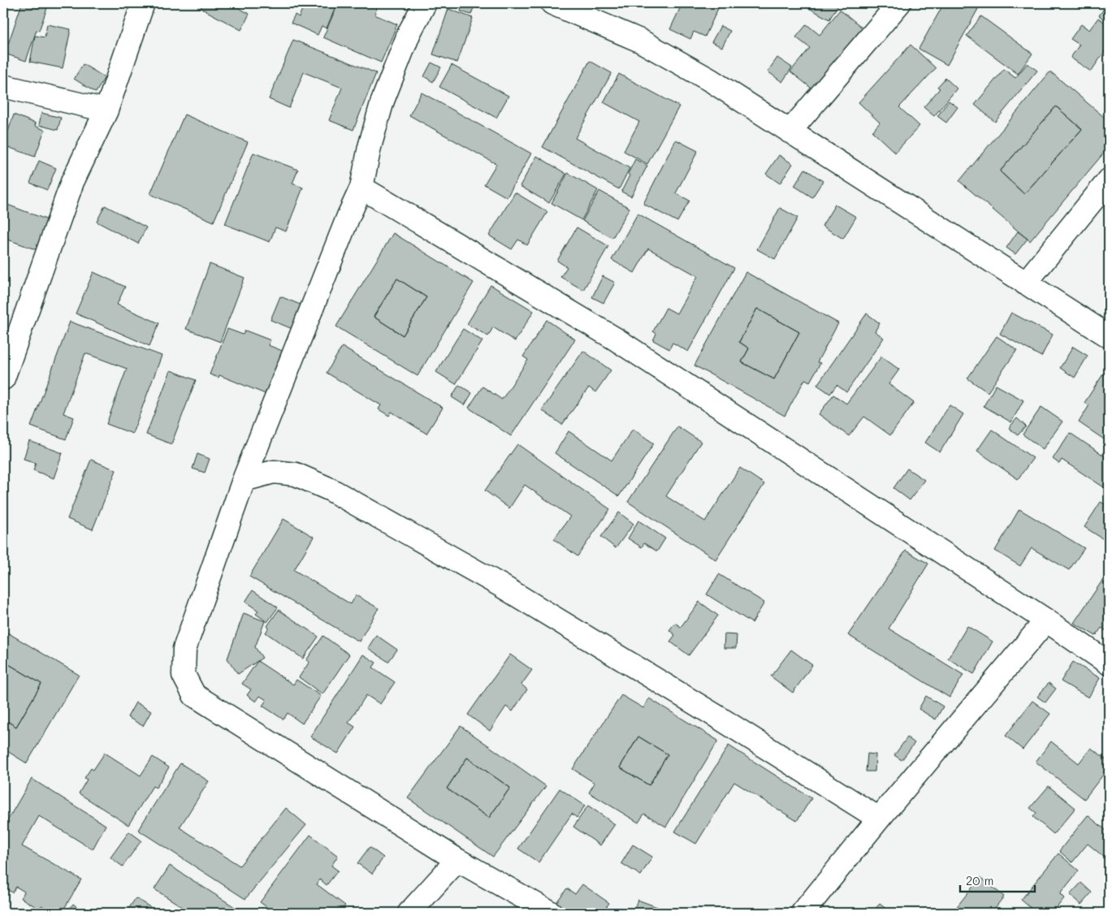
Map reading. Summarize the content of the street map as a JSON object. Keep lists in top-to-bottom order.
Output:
{
  "scale_bar": "20 m"
}
